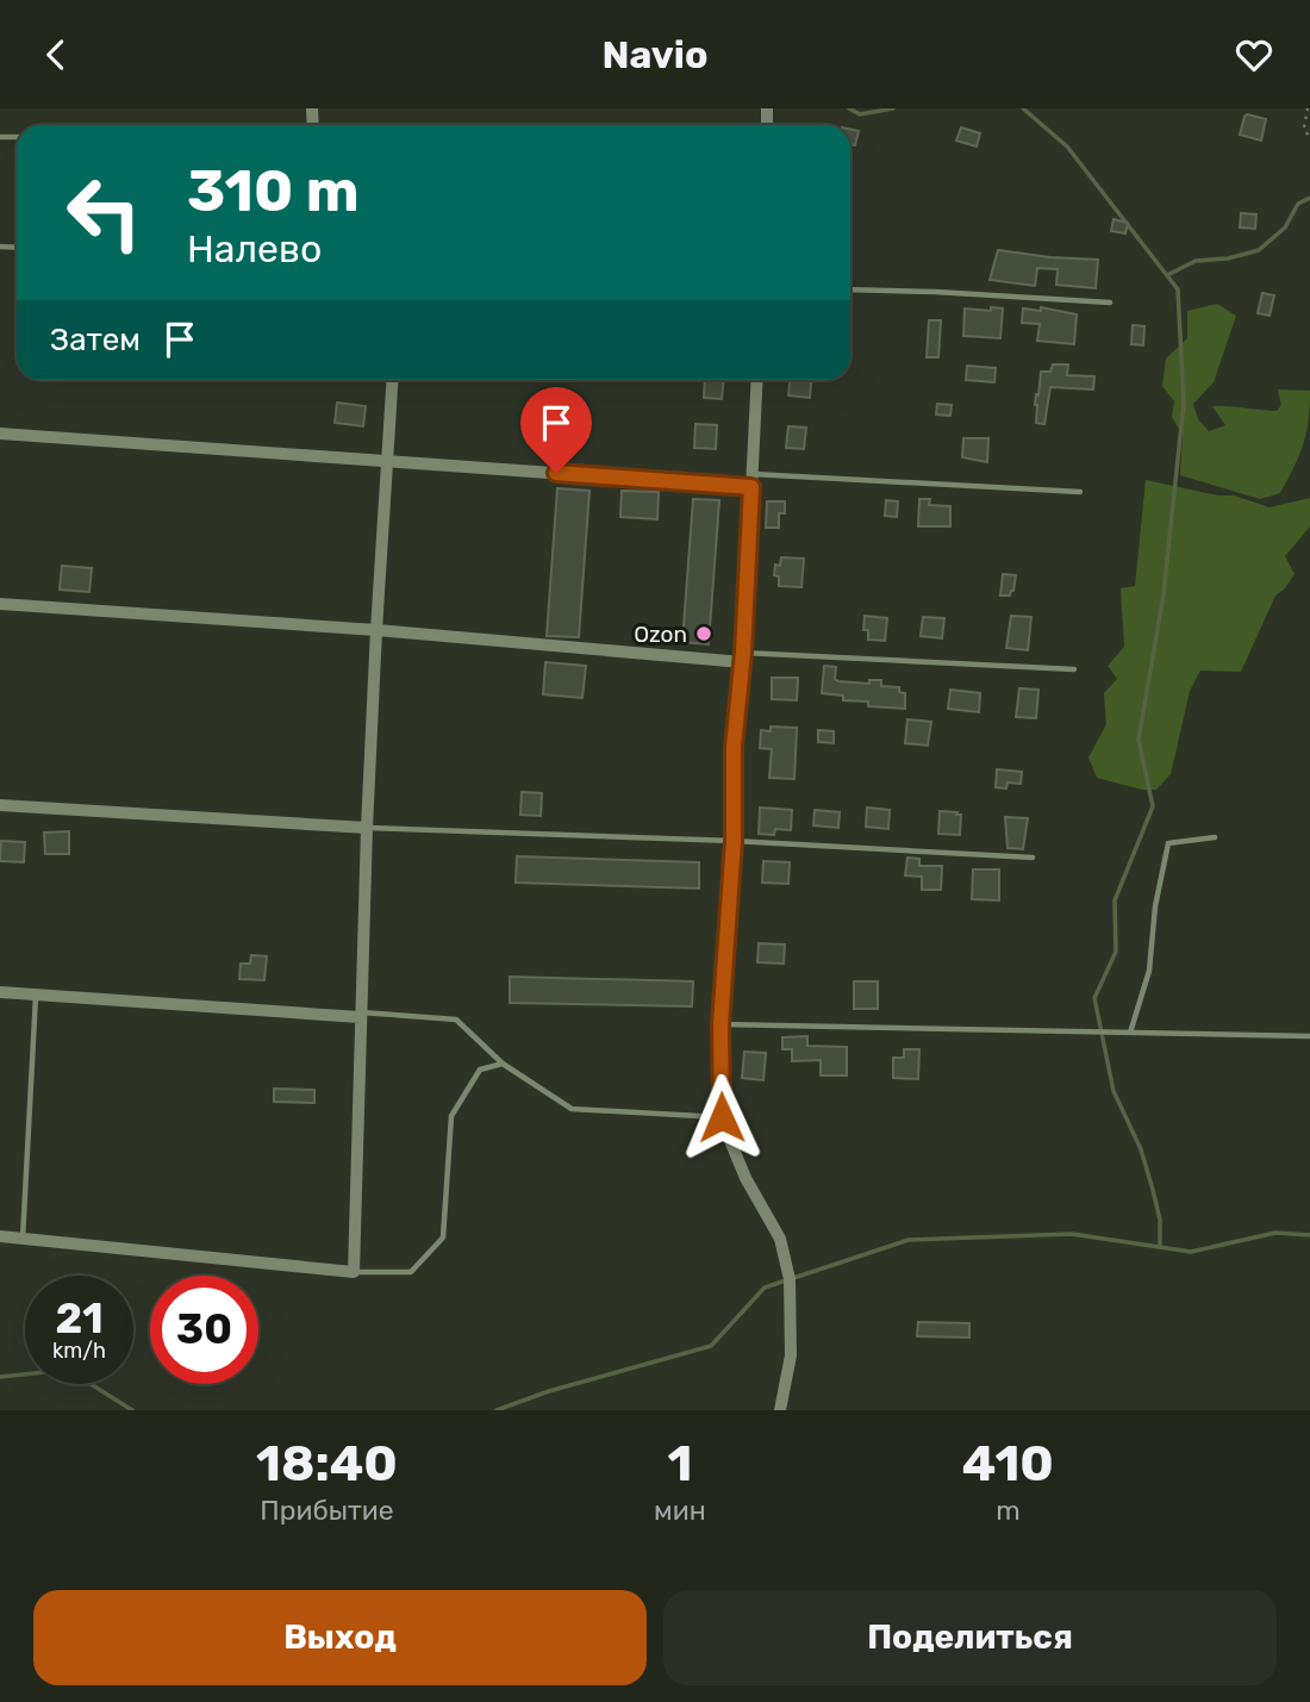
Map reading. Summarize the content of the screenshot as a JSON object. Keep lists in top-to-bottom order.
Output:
{
  "places": ["Ozon"],
  "page": {
    "header": "Navio",
    "turn": ["310 m", "Налево"],
    "then": "Затем",
    "speed": "21 km/h",
    "limit": "30",
    "eta": [
      "18:40",
      "Прибытие",
      "1",
      "мин",
      "410",
      "m"
    ],
    "buttons": ["Выход", "Поделиться"]
  }
}
